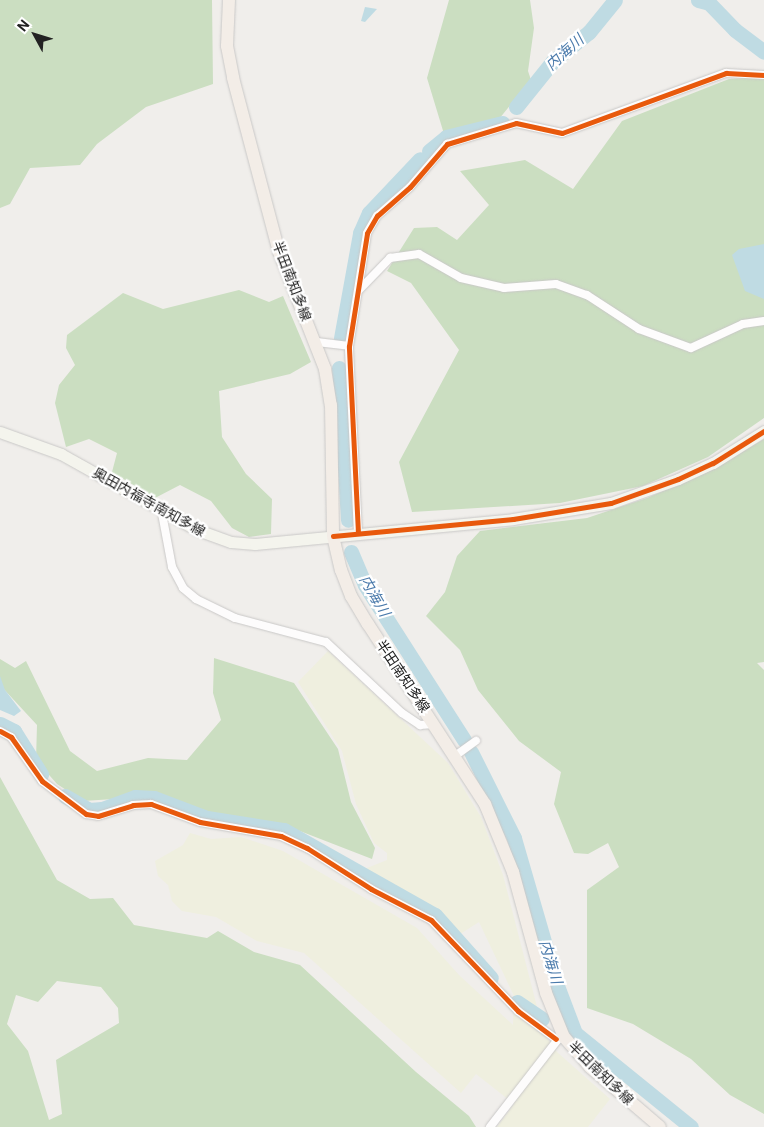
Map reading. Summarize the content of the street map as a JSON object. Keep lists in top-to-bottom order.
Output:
{
  "streets": {
    "main road": ["半田南知多線"],
    "street": ["奥田内福寺南知多線"]
  },
  "crossings": [
    ["半田南知多線", "奥田内福寺南知多線"]
  ],
  "water": ["内海川"],
  "north": "top left"
}
